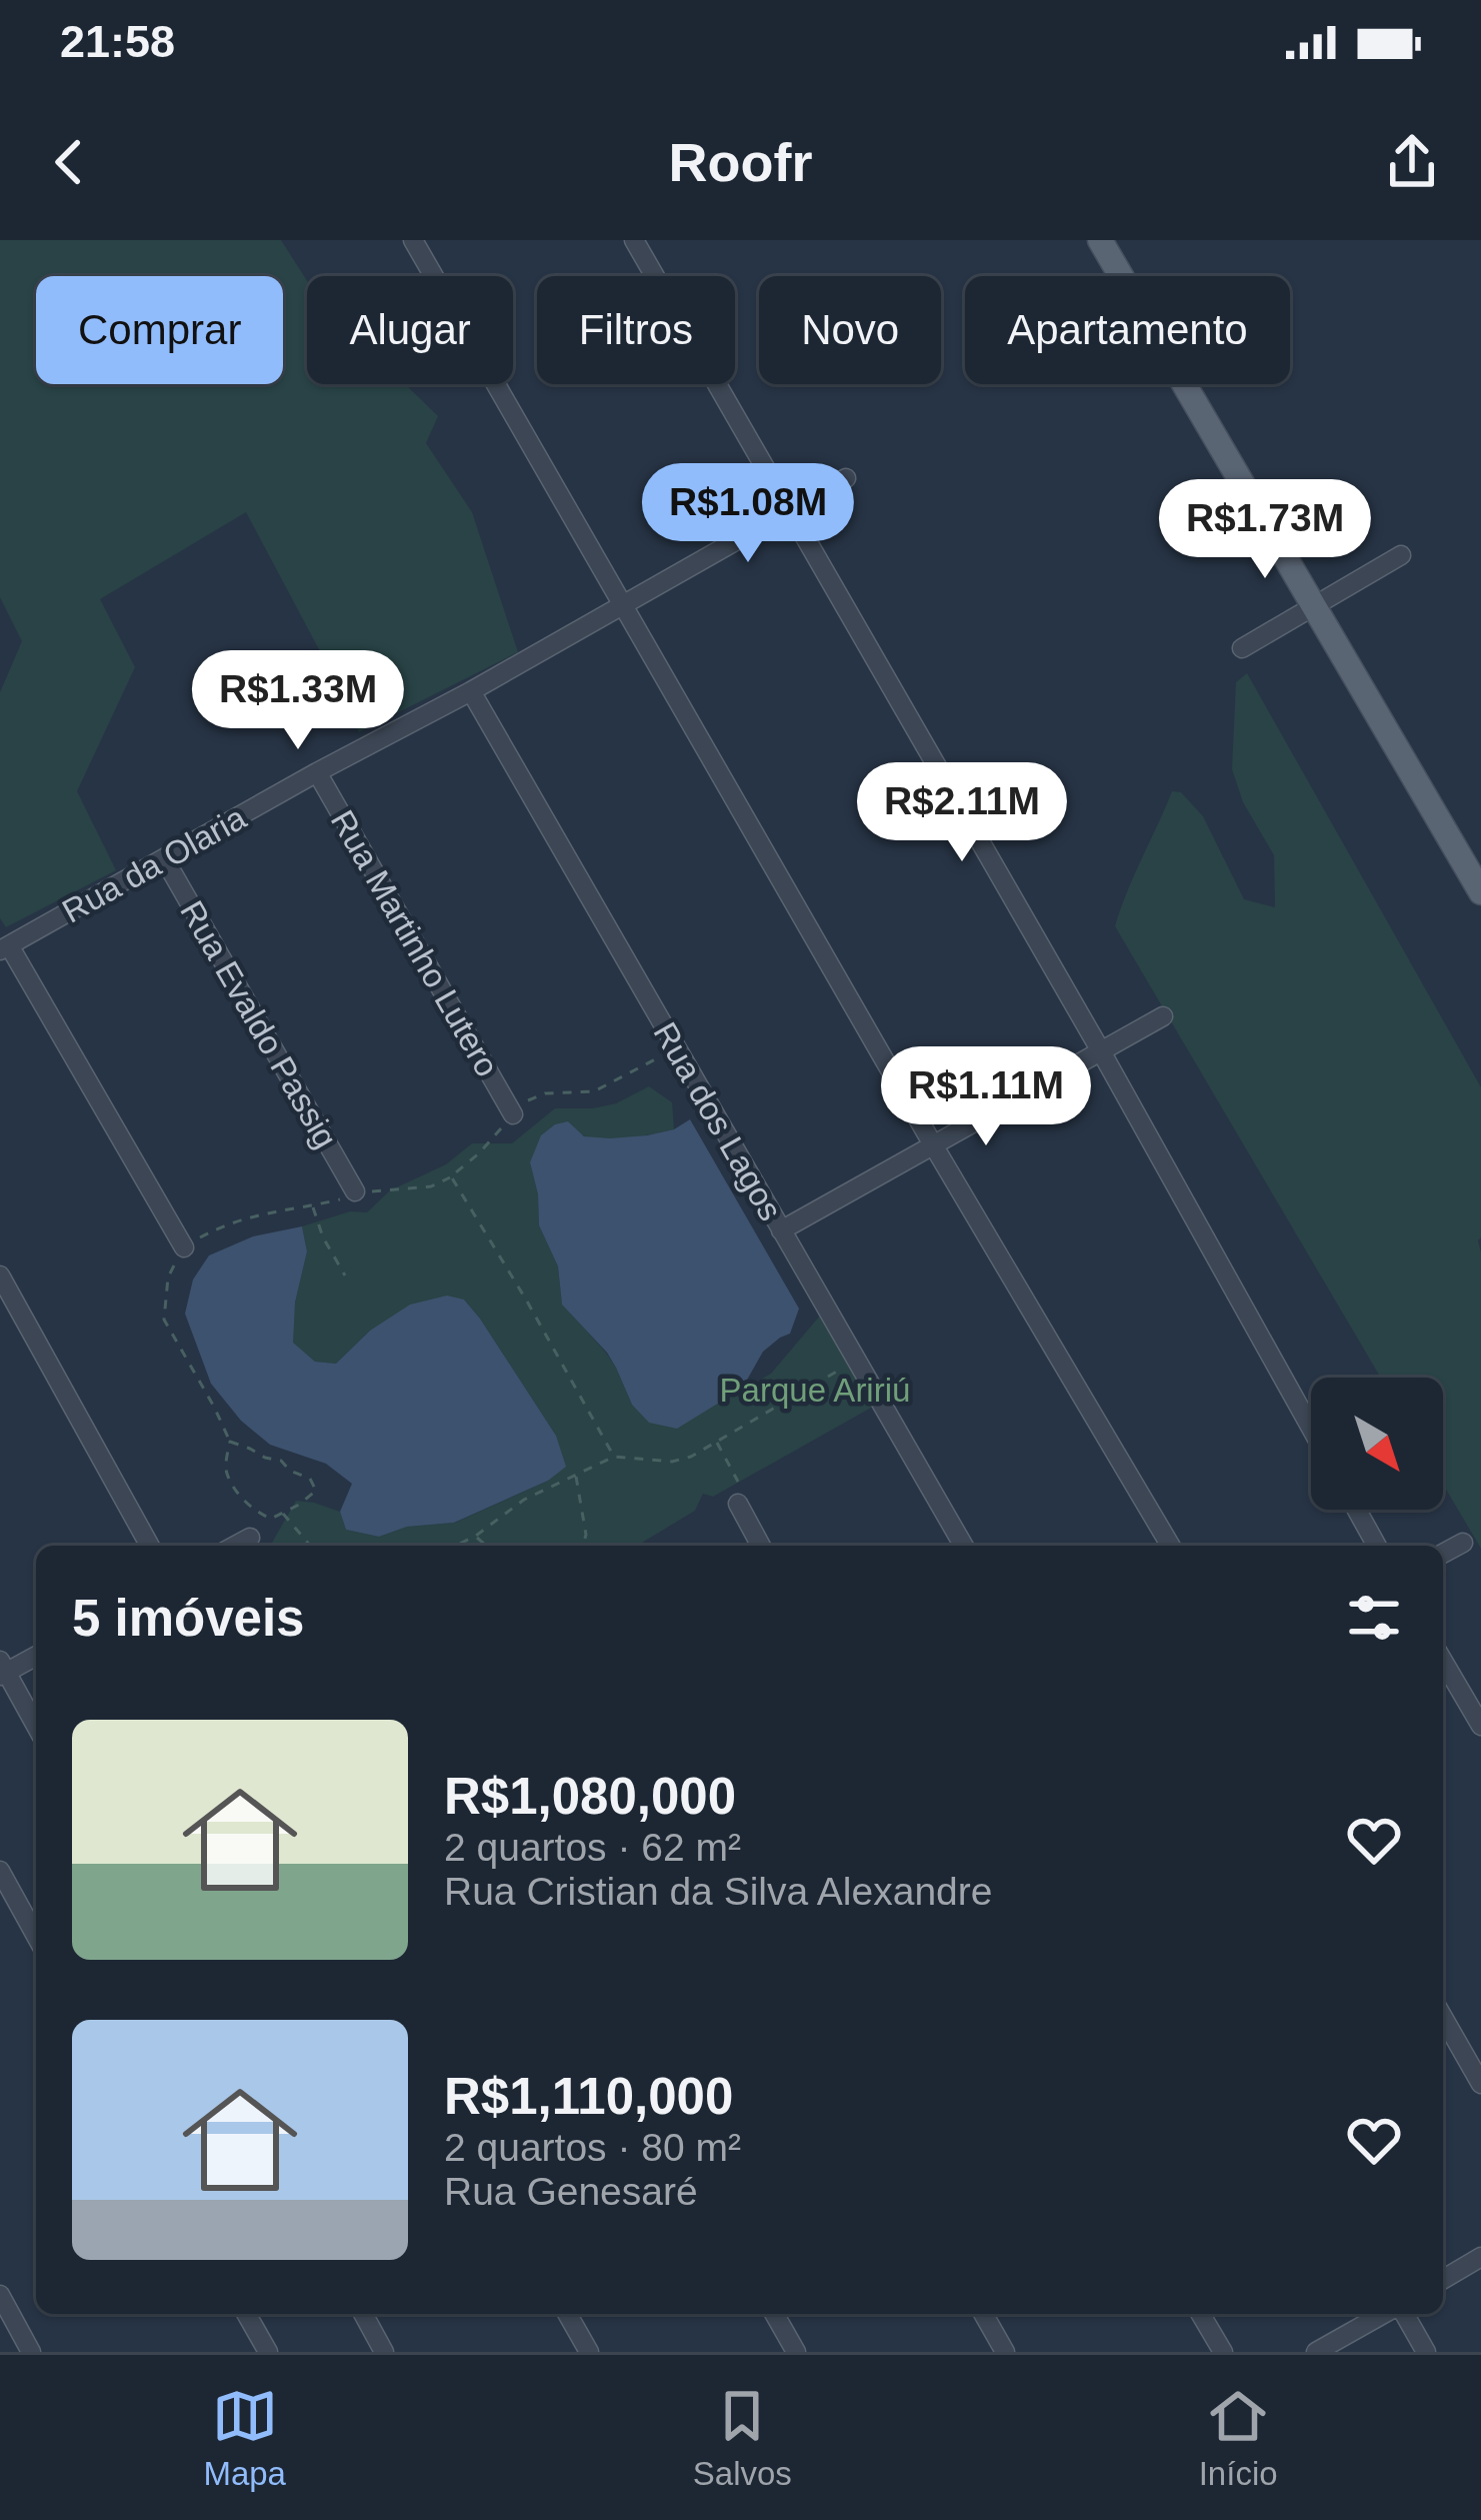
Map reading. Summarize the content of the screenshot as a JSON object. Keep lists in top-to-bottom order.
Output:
{
  "streets": {
    "street": [
      "Rua da Olaria",
      "Rua Martinho Lutero",
      "Rua Evaldo Passig",
      "Rua dos Lagos"
    ]
  },
  "crossings": [
    ["Rua da Olaria", "Rua Martinho Lutero"],
    ["Rua da Olaria", "Rua Evaldo Passig"],
    ["Rua da Olaria", "Rua dos Lagos"]
  ],
  "parks": ["Parque Aririú"],
  "north": "bottom right",
  "page": {
    "status": "21:58",
    "header": "Roofr",
    "chip": [
      "Comprar",
      "Alugar",
      "Filtros",
      "Novo",
      "Apartamento"
    ],
    "price": [
      "R$1.08M",
      "R$1.73M",
      "R$1.33M",
      "R$2.11M",
      "R$1.11M"
    ],
    "heading": "5 imóveis",
    "list": [
      {
        "name": "R$1,080,000",
        "note": "2 quartos · 62 m² · Rua Cristian da Silva Alexandre"
      },
      {
        "name": "R$1,110,000",
        "note": "2 quartos · 80 m² · Rua Genesaré"
      }
    ],
    "tabs": ["Mapa", "Salvos", "Início"]
  }
}
